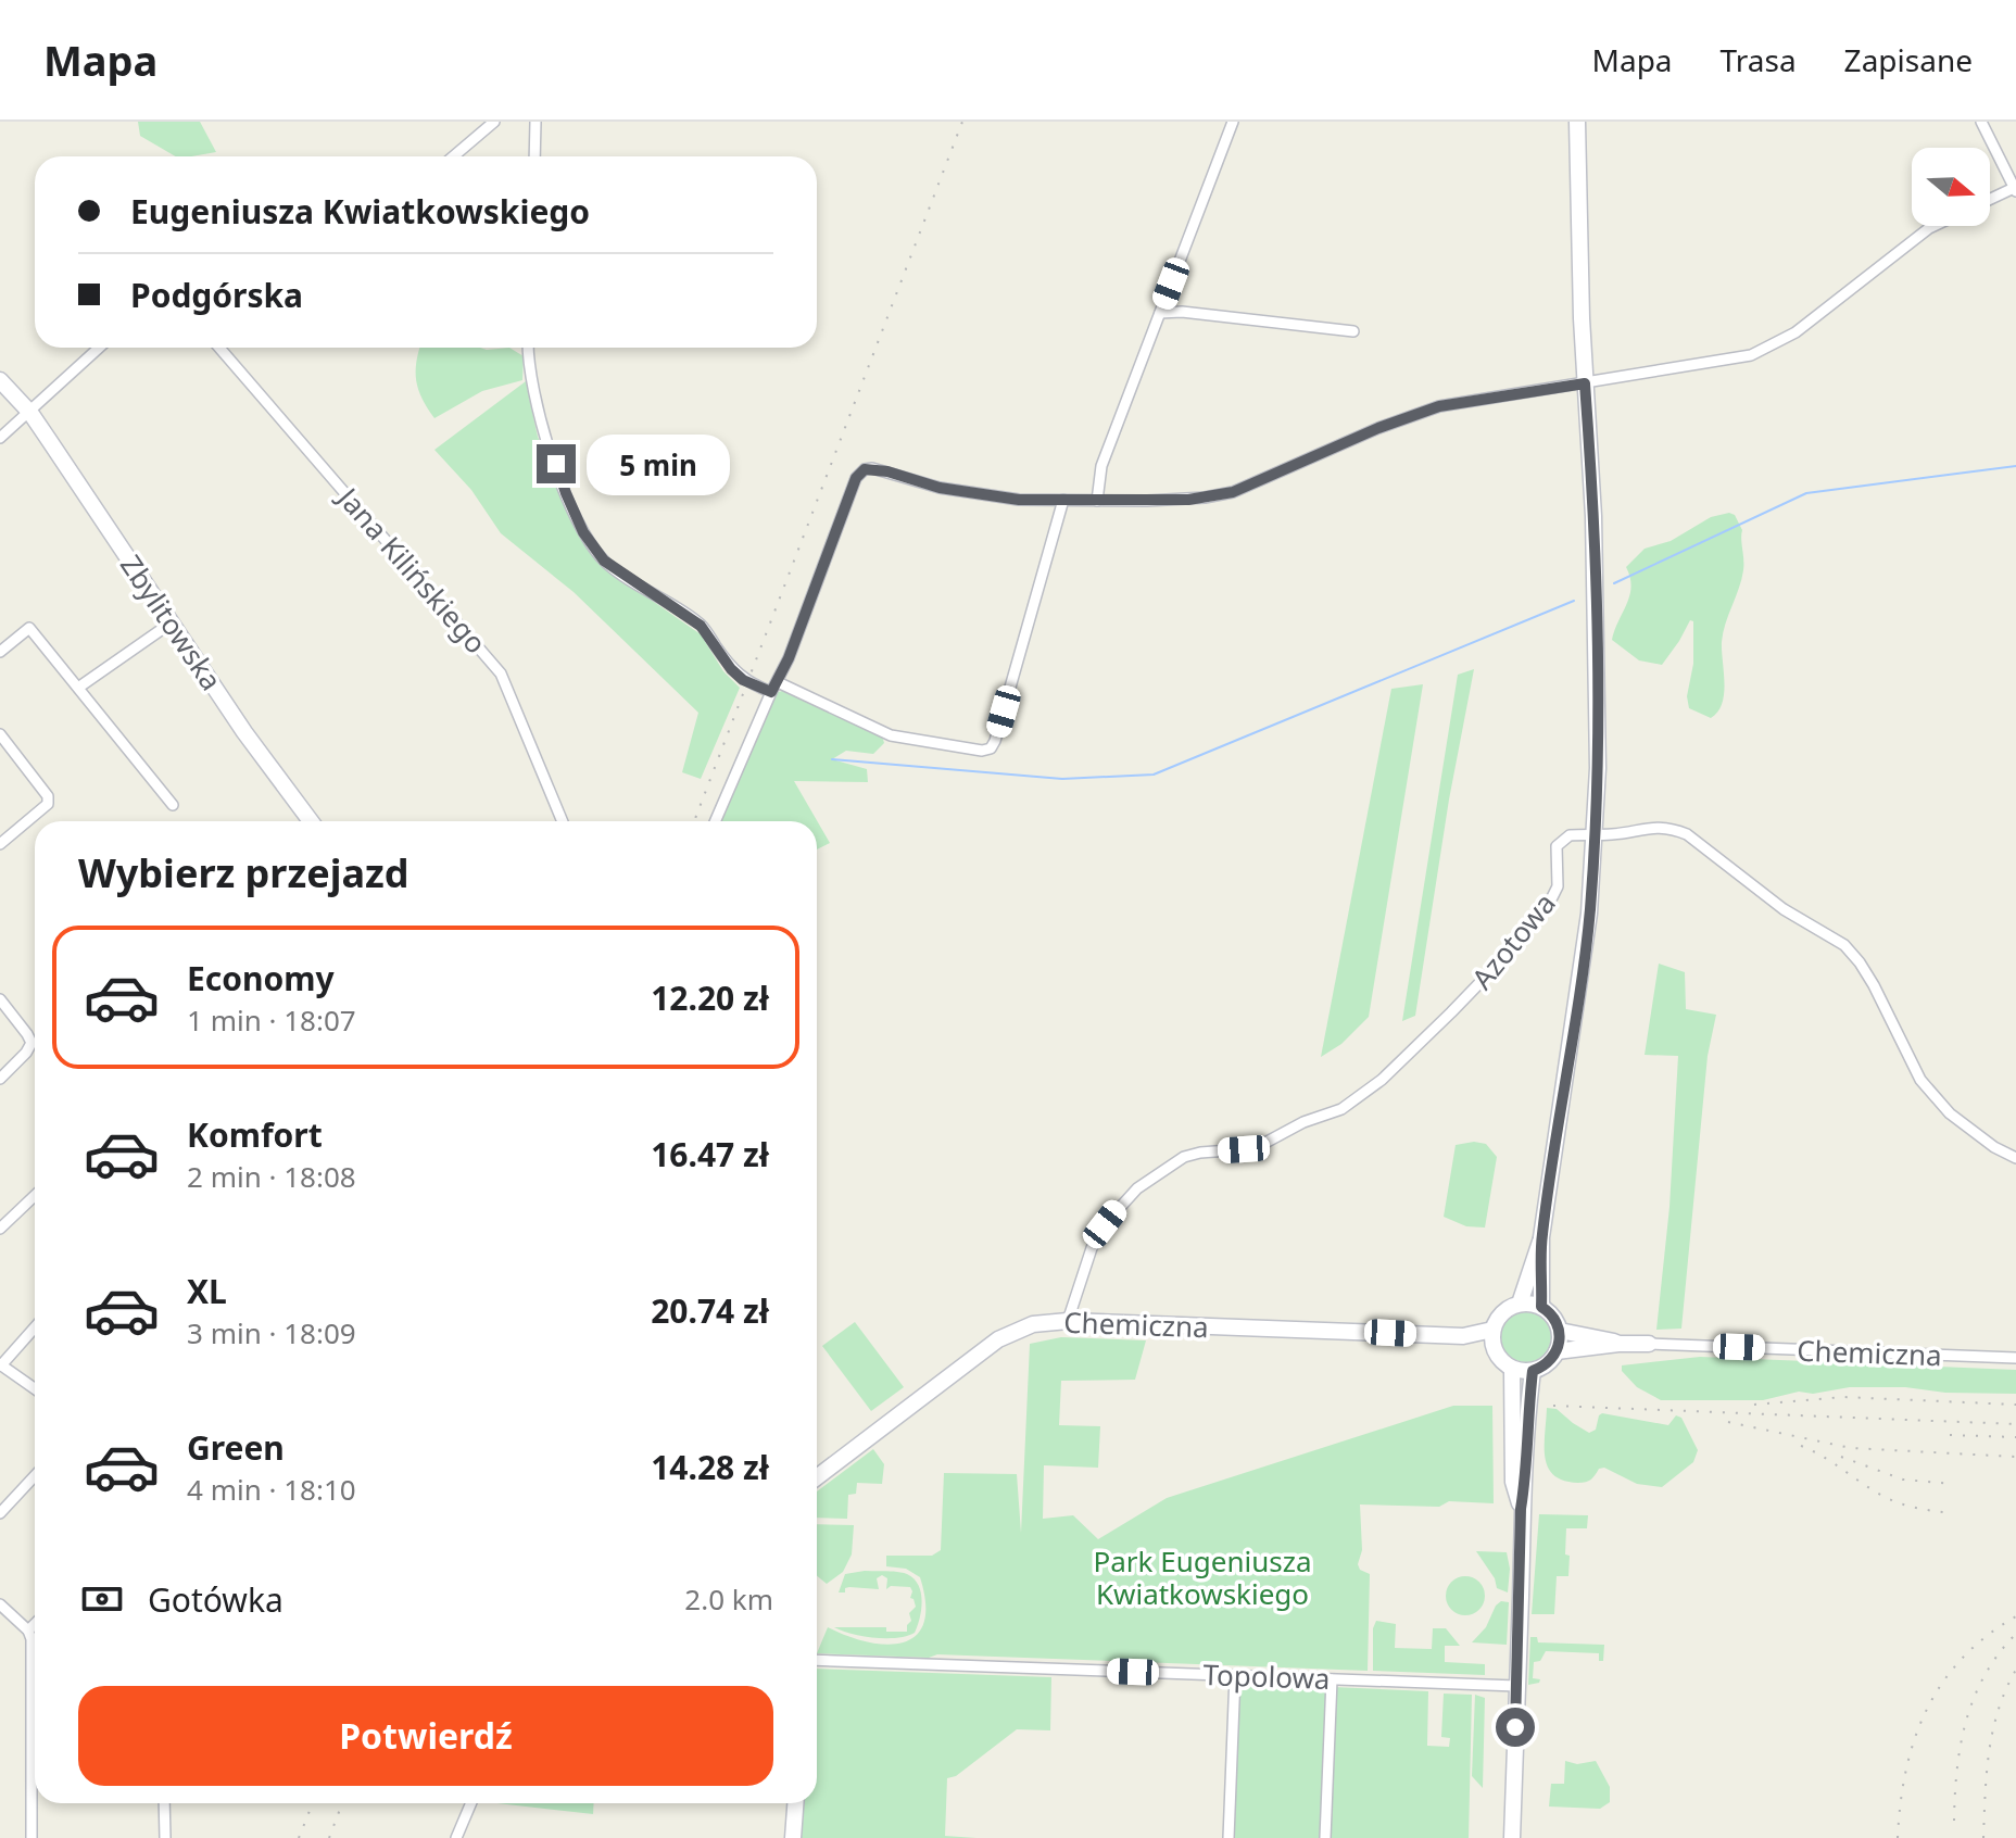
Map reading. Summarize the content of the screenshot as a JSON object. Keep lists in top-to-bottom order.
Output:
{
  "streets": {
    "main road": ["Zbylitowska", "Chemiczna"],
    "street": ["Jana Kilińskiego", "Azotowa", "Topolowa"]
  },
  "crossings": [
    ["Azotowa", "Chemiczna"]
  ],
  "parks": ["Park Eugeniusza Kwiatkowskiego"],
  "north": "right",
  "page": {
    "header": "Mapa",
    "nav": ["Mapa", "Trasa", "Zapisane"],
    "banner": ["Eugeniusza Kwiatkowskiego", "Podgórska"],
    "bubble": "5 min",
    "heading": "Wybierz przejazd",
    "list": [
      {
        "name": "Economy",
        "note": "1 min · 18:07",
        "value": "12.20 zł"
      },
      {
        "name": "Komfort",
        "note": "2 min · 18:08",
        "value": "16.47 zł"
      },
      {
        "name": "XL",
        "note": "3 min · 18:09",
        "value": "20.74 zł"
      },
      {
        "name": "Green",
        "note": "4 min · 18:10",
        "value": "14.28 zł"
      }
    ],
    "pay": ["Gotówka", "2.0 km"],
    "buttons": "Potwierdź"
  }
}
